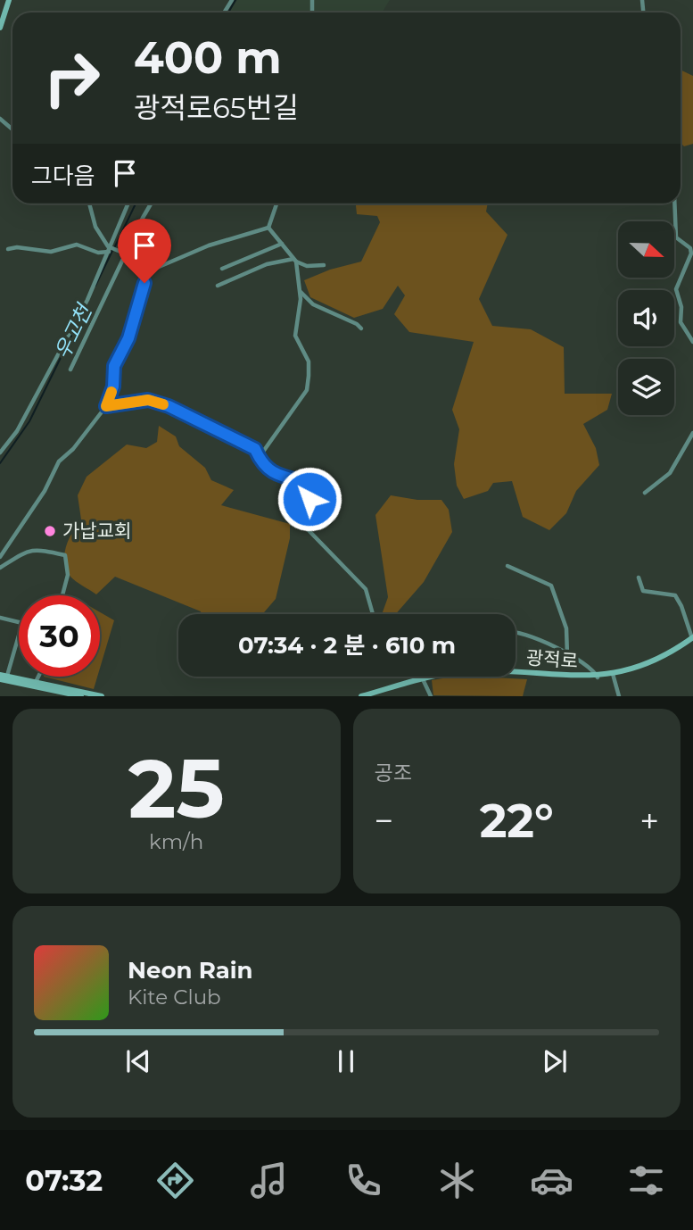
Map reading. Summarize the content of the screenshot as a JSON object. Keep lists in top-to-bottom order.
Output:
{
  "streets": {
    "main road": ["광적로"]
  },
  "water": ["우고천"],
  "places": ["가납교회"],
  "north": "right",
  "page": {
    "turn": ["400 m", "광적로65번길"],
    "then": "그다음",
    "limit": "30",
    "trip": "07:34 · 2 분 · 610 m",
    "tile": [
      ["25", "km/h"],
      "공조"
    ],
    "heat": ["−", "22°", "+"],
    "song": ["Neon Rain", "Kite Club"],
    "tabs": "07:32"
  }
}
